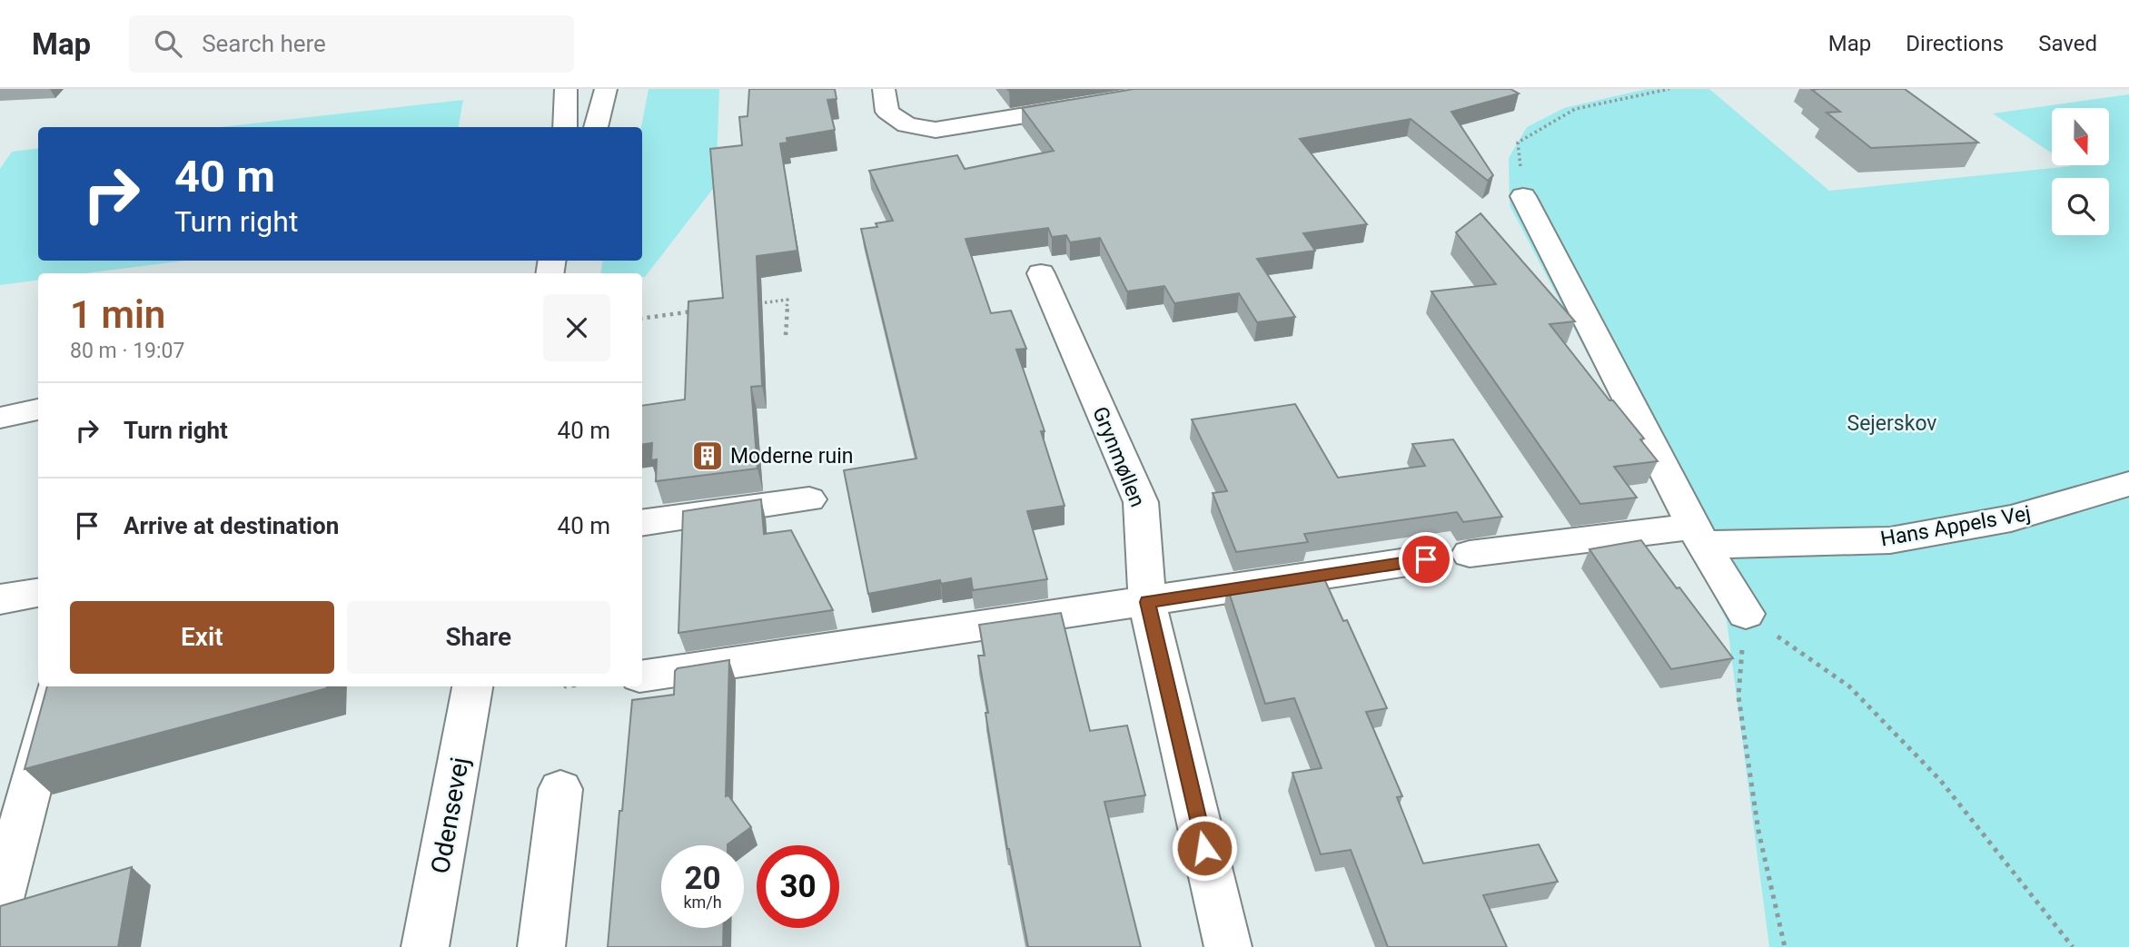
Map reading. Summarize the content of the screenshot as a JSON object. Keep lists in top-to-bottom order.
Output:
{
  "streets": {
    "street": ["Grynmøllen", "Hans Appels Vej", "Odensevej"]
  },
  "parks": ["Sejerskov"],
  "places": {
    "building": ["Moderne ruin"]
  },
  "north": "bottom",
  "page": {
    "header": "Map",
    "search": "Search here",
    "nav": ["Map", "Directions", "Saved"],
    "turn": ["40 m", "Turn right"],
    "heading": ["1 min", "80 m · 19:07"],
    "list": [
      {
        "name": "Turn right",
        "value": "40 m"
      },
      {
        "name": "Arrive at destination",
        "value": "40 m"
      }
    ],
    "buttons": ["Exit", "Share"],
    "speed": "20 km/h",
    "limit": "30"
  }
}
